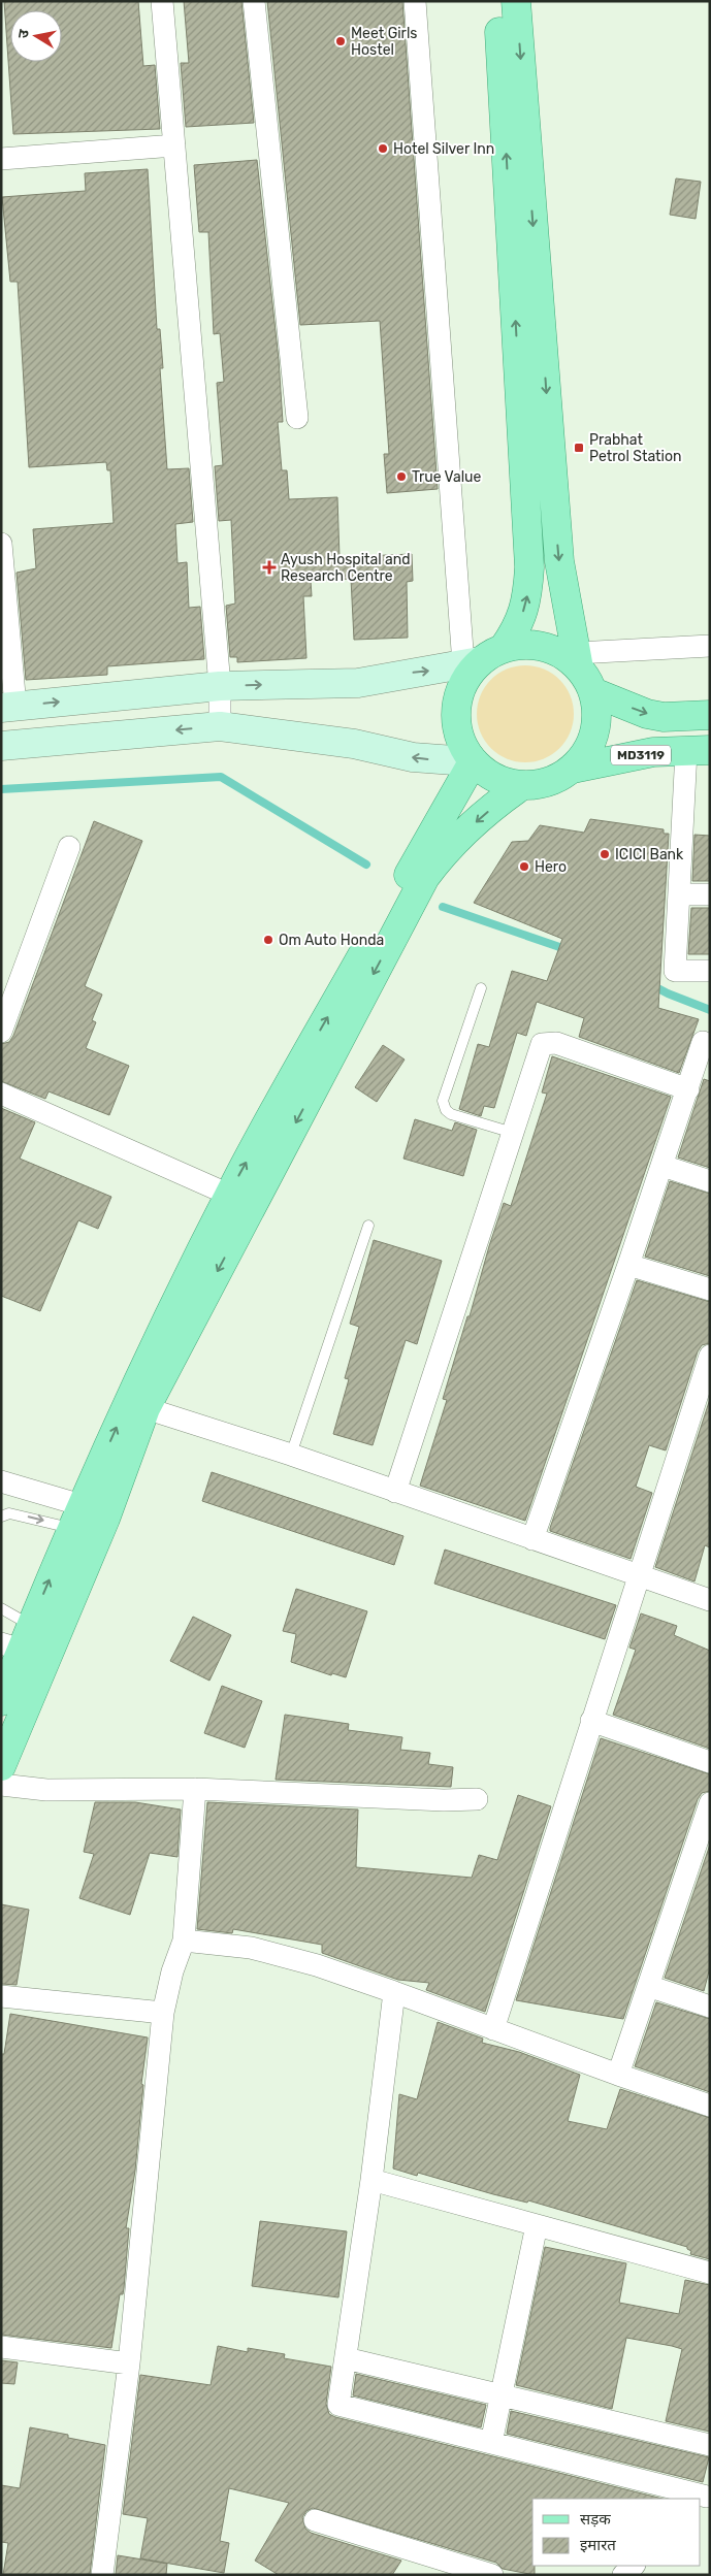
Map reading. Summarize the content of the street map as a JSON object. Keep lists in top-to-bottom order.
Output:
{
  "streets": {
    "main road": ["MD3119"]
  },
  "places": {
    "other": [
      "Meet Girls Hostel",
      "Hotel Silver Inn",
      "True Value",
      "ICICI Bank",
      "Hero",
      "Om Auto Honda"
    ],
    "transit": ["Prabhat Petrol Station"],
    "health": ["Ayush Hospital and Research Centre"]
  },
  "legend": ["सड़क", "इमारत"],
  "north": "left"
}
